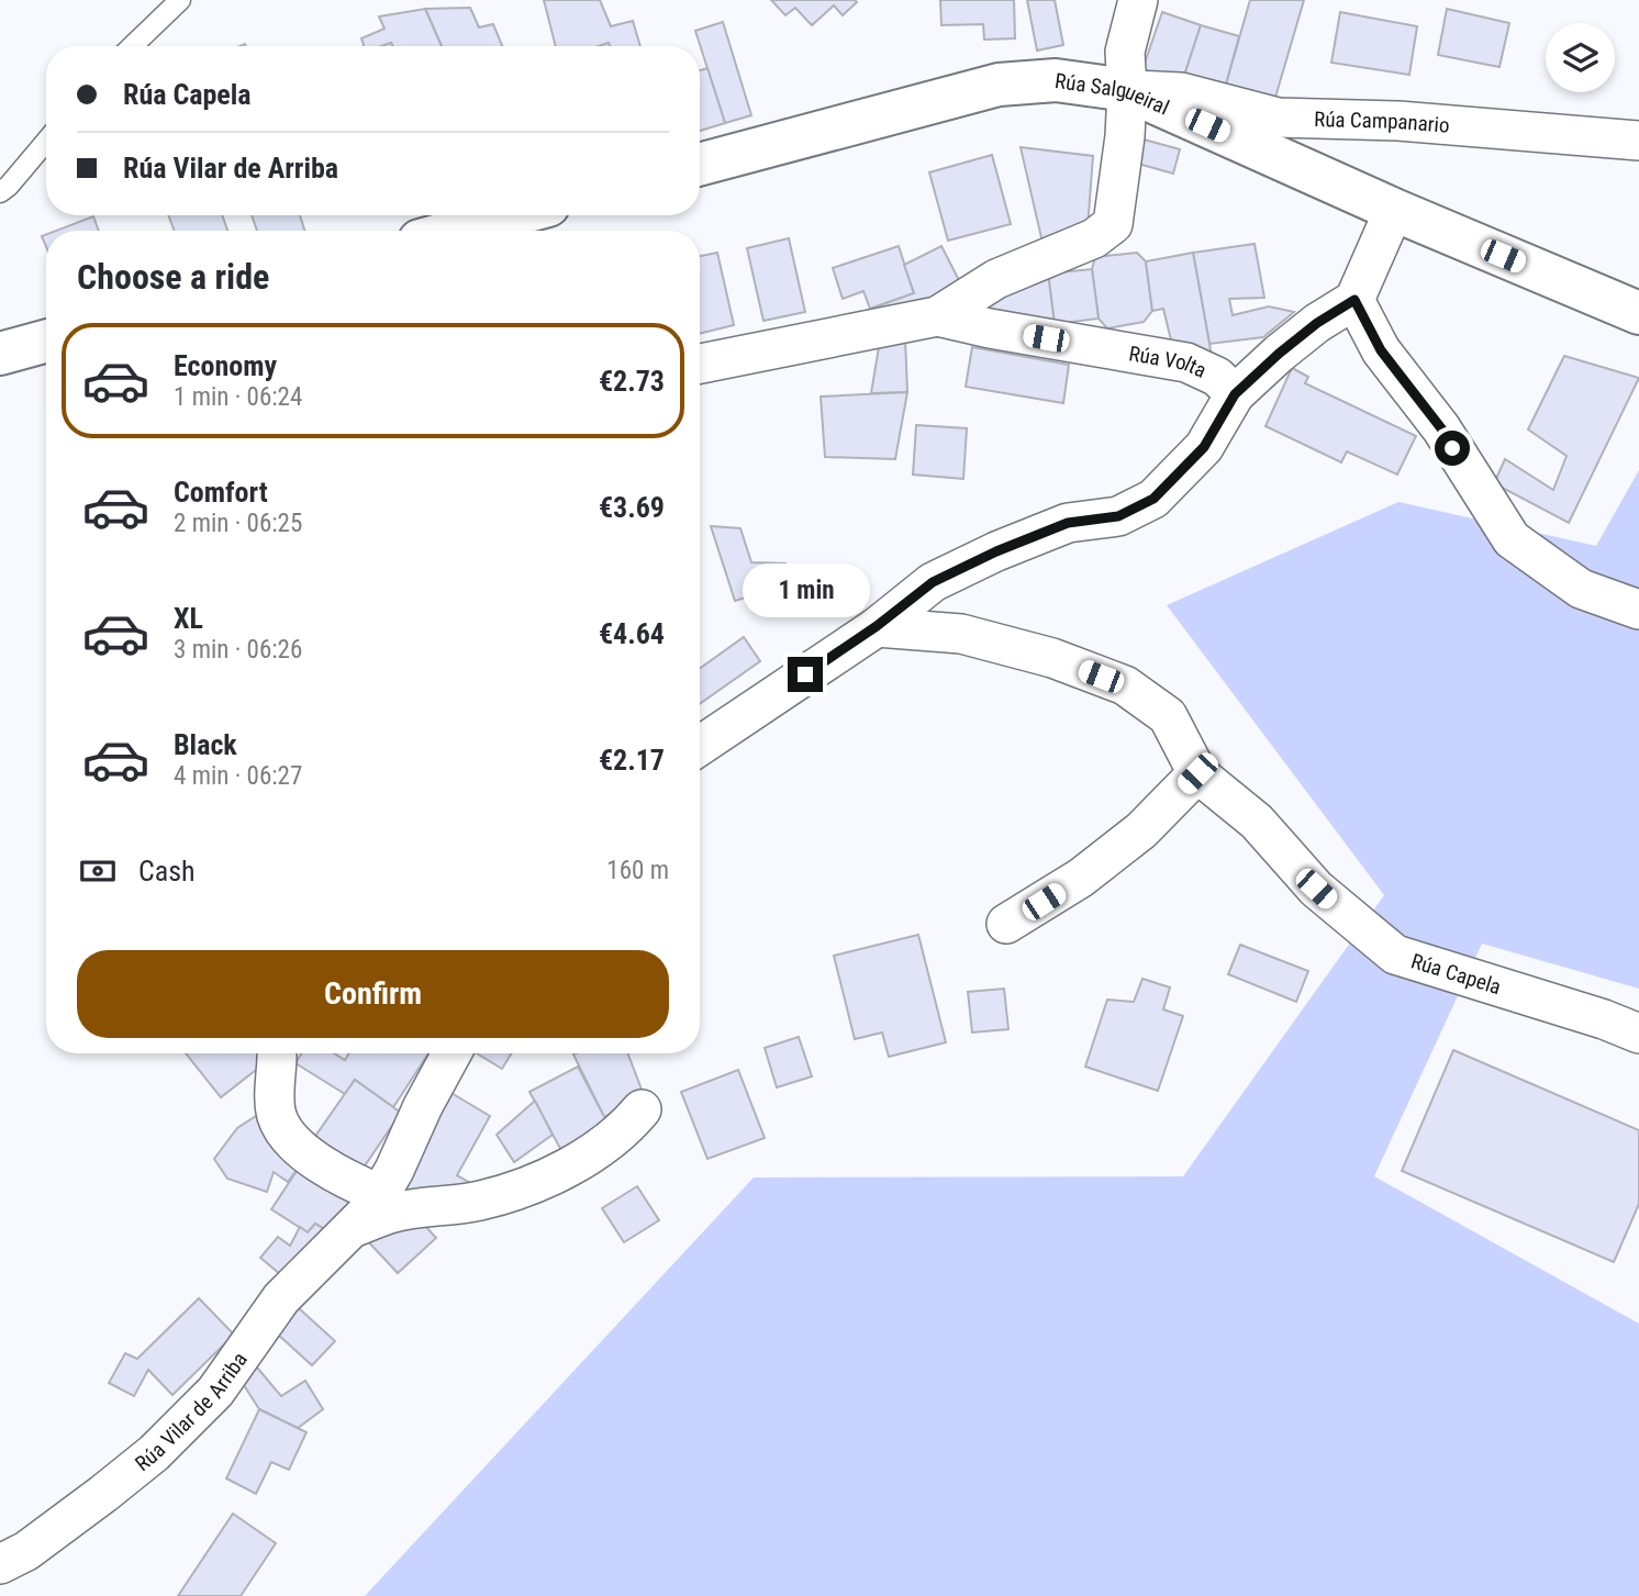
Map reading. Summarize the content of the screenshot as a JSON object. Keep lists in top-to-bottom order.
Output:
{
  "streets": {
    "street": [
      "Rúa Salgueiral",
      "Rúa Campanario",
      "Rúa Volta",
      "Rúa Capela",
      "Rúa Vilar de Arriba"
    ]
  },
  "crossings": [
    ["Rúa Salgueiral", "Rúa Campanario"],
    ["Rúa Salgueiral", "Rúa Volta"],
    ["Rúa Campanario", "Rúa Volta"]
  ],
  "page": {
    "banner": ["Rúa Capela", "Rúa Vilar de Arriba"],
    "heading": "Choose a ride",
    "list": [
      {
        "name": "Economy",
        "note": "1 min · 06:24",
        "value": "€2.73"
      },
      {
        "name": "Comfort",
        "note": "2 min · 06:25",
        "value": "€3.69"
      },
      {
        "name": "XL",
        "note": "3 min · 06:26",
        "value": "€4.64"
      },
      {
        "name": "Black",
        "note": "4 min · 06:27",
        "value": "€2.17"
      }
    ],
    "bubble": "1 min",
    "pay": ["Cash", "160 m"],
    "buttons": "Confirm"
  }
}
